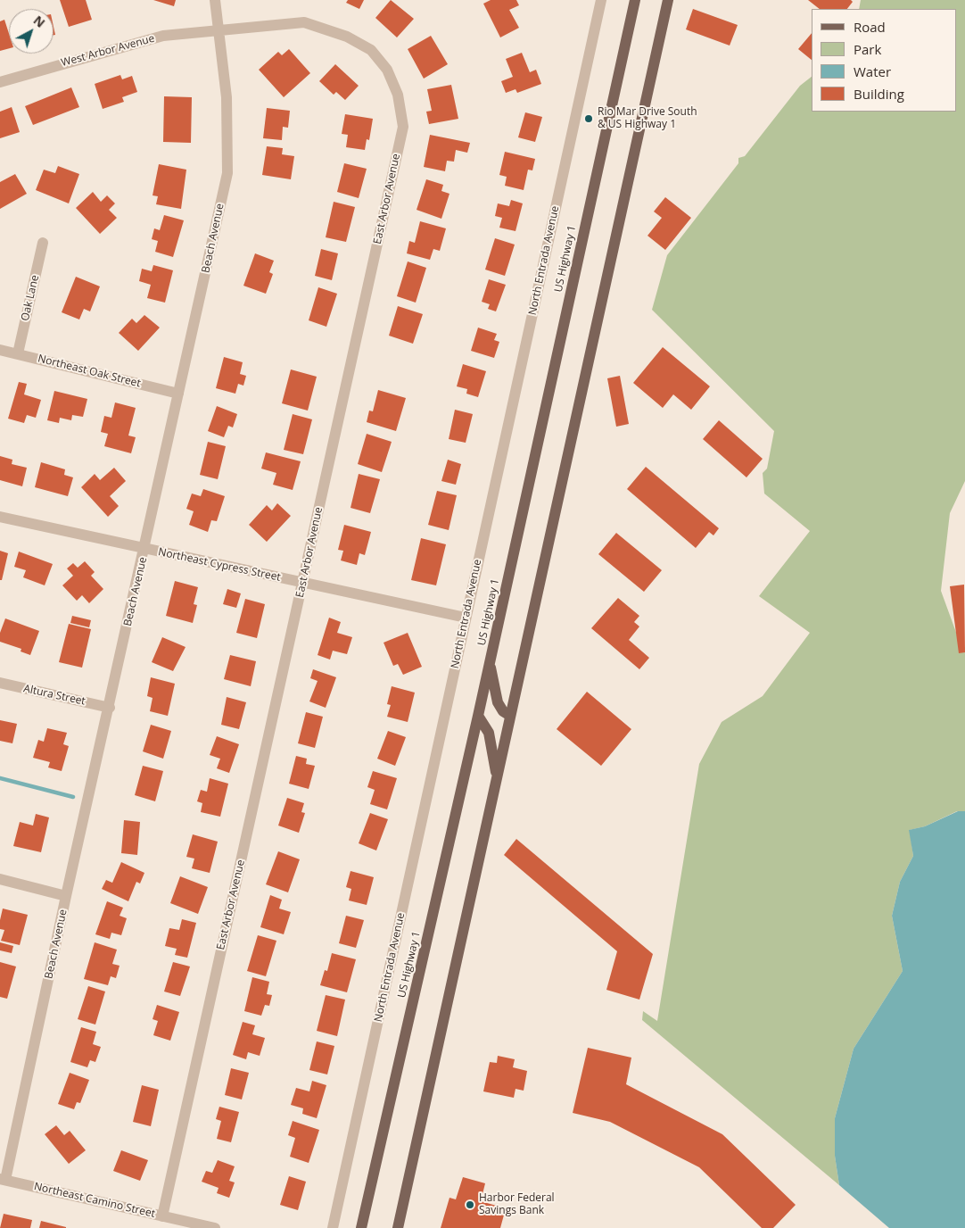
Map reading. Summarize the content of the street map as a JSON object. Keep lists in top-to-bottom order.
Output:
{
  "streets": {
    "main road": ["US Highway 1"],
    "street": [
      "West Arbor Avenue",
      "East Arbor Avenue",
      "Beach Avenue",
      "North Entrada Avenue",
      "Oak Lane",
      "Northeast Oak Street",
      "Northeast Cypress Street",
      "Altura Street",
      "Northeast Camino Street"
    ]
  },
  "crossings": [
    ["West Arbor Avenue", "East Arbor Avenue"],
    ["West Arbor Avenue", "Beach Avenue"],
    ["East Arbor Avenue", "Beach Avenue"],
    ["East Arbor Avenue", "Northeast Cypress Street"],
    ["East Arbor Avenue", "Northeast Camino Street"],
    ["Beach Avenue", "Northeast Oak Street"],
    ["Beach Avenue", "Northeast Cypress Street"],
    ["Beach Avenue", "Altura Street"],
    ["Beach Avenue", "Northeast Camino Street"],
    ["North Entrada Avenue", "Northeast Cypress Street"],
    ["Oak Lane", "Northeast Oak Street"]
  ],
  "places": ["Rio Mar Drive South & US Highway 1", "Harbor Federal Savings Bank"],
  "legend": [
    "Road",
    "Park",
    "Water",
    "Building"
  ],
  "north": "top right"
}
